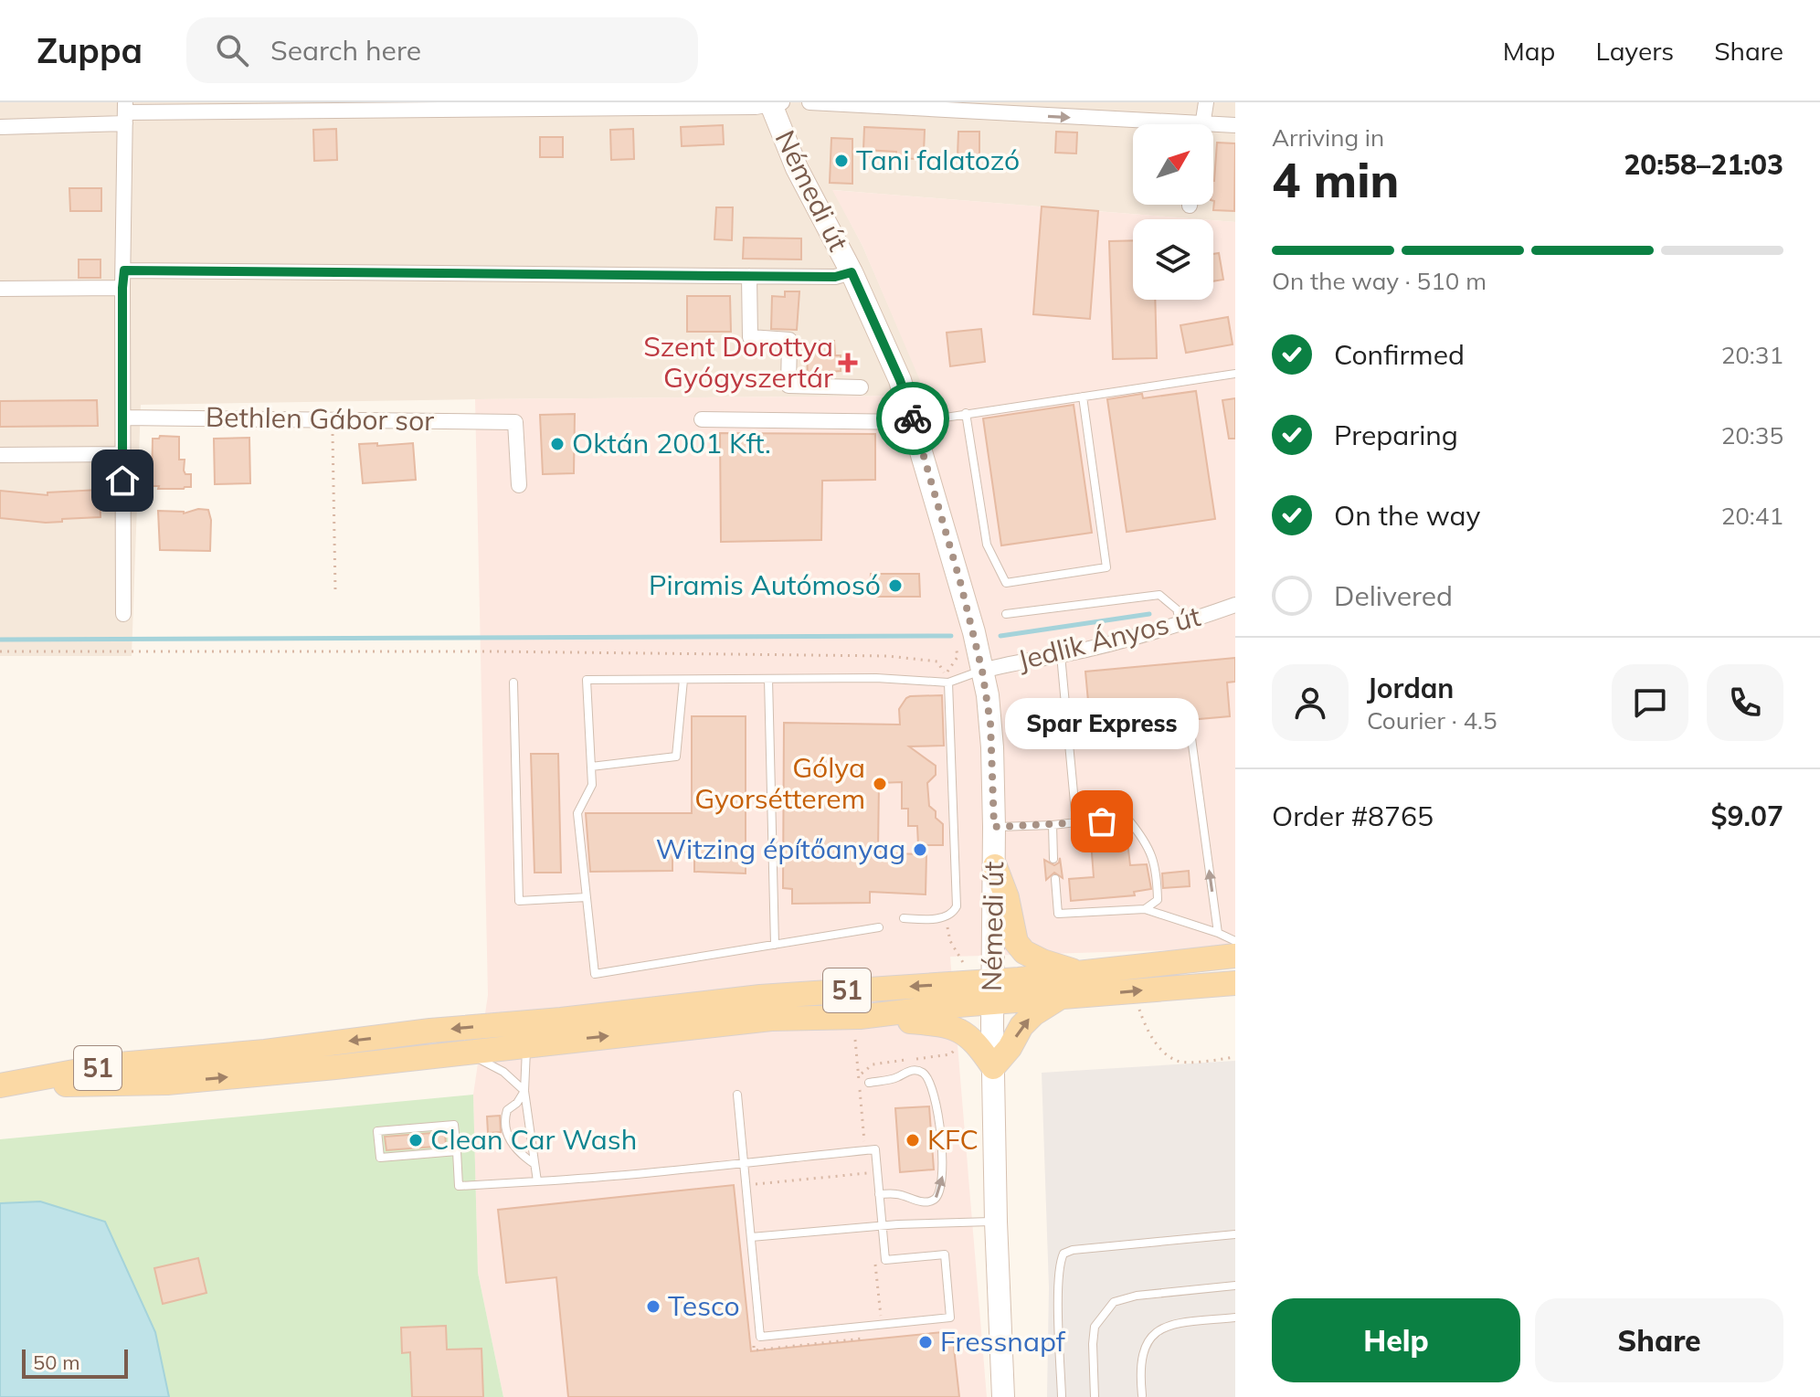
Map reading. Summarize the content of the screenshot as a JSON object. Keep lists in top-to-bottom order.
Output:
{
  "streets": {
    "main road": ["Némedi út", "51"],
    "street": ["Bethlen Gábor sor", "Jedlik Ányos út"]
  },
  "crossings": [
    ["Némedi út", "Jedlik Ányos út"],
    ["Némedi út", "51"]
  ],
  "places": {
    "other": [
      "Tani falatozó",
      "Oktán 2001 Kft.",
      "Piramis Autómosó",
      "Gólya Gyorsétterem",
      "Spar Express",
      "Witzing építőanyag",
      "Clean Car Wash",
      "KFC",
      "Tesco",
      "Fressnapf"
    ],
    "health": ["Szent Dorottya Gyógyszertár"]
  },
  "scale_bar": "50 m",
  "north": "top right",
  "page": {
    "header": "Zuppa",
    "search": "Search here",
    "nav": ["Map", "Layers", "Share"],
    "heading": ["4 min", "Arriving in", "20:58–21:03"],
    "panel": [
      "Jordan",
      "Courier · 4.5",
      "Order #8765",
      "$9.07"
    ],
    "bar": "On the way · 510 m",
    "list": [
      ["Confirmed", "20:31"],
      ["Preparing", "20:35"],
      ["On the way", "20:41"],
      "Delivered"
    ],
    "bubble": "Spar Express",
    "buttons": ["Help", "Share"],
    "scale": "50 m"
  }
}
